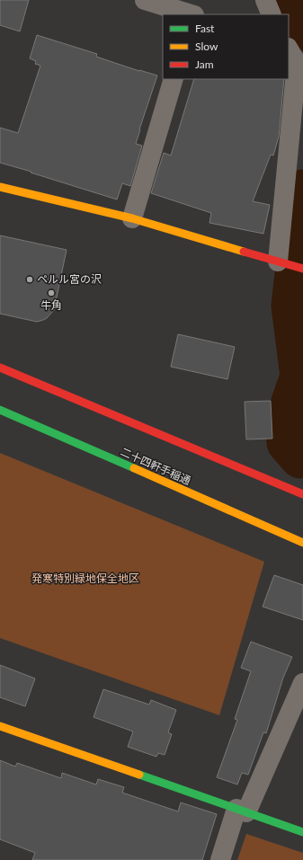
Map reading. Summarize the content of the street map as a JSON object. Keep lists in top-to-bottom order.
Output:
{
  "streets": {
    "street": ["二十四軒手稲通"]
  },
  "parks": ["発寒特別緑地保全地区"],
  "places": ["ペルル宮の沢", "牛角"],
  "legend": ["Fast", "Slow", "Jam"]
}
